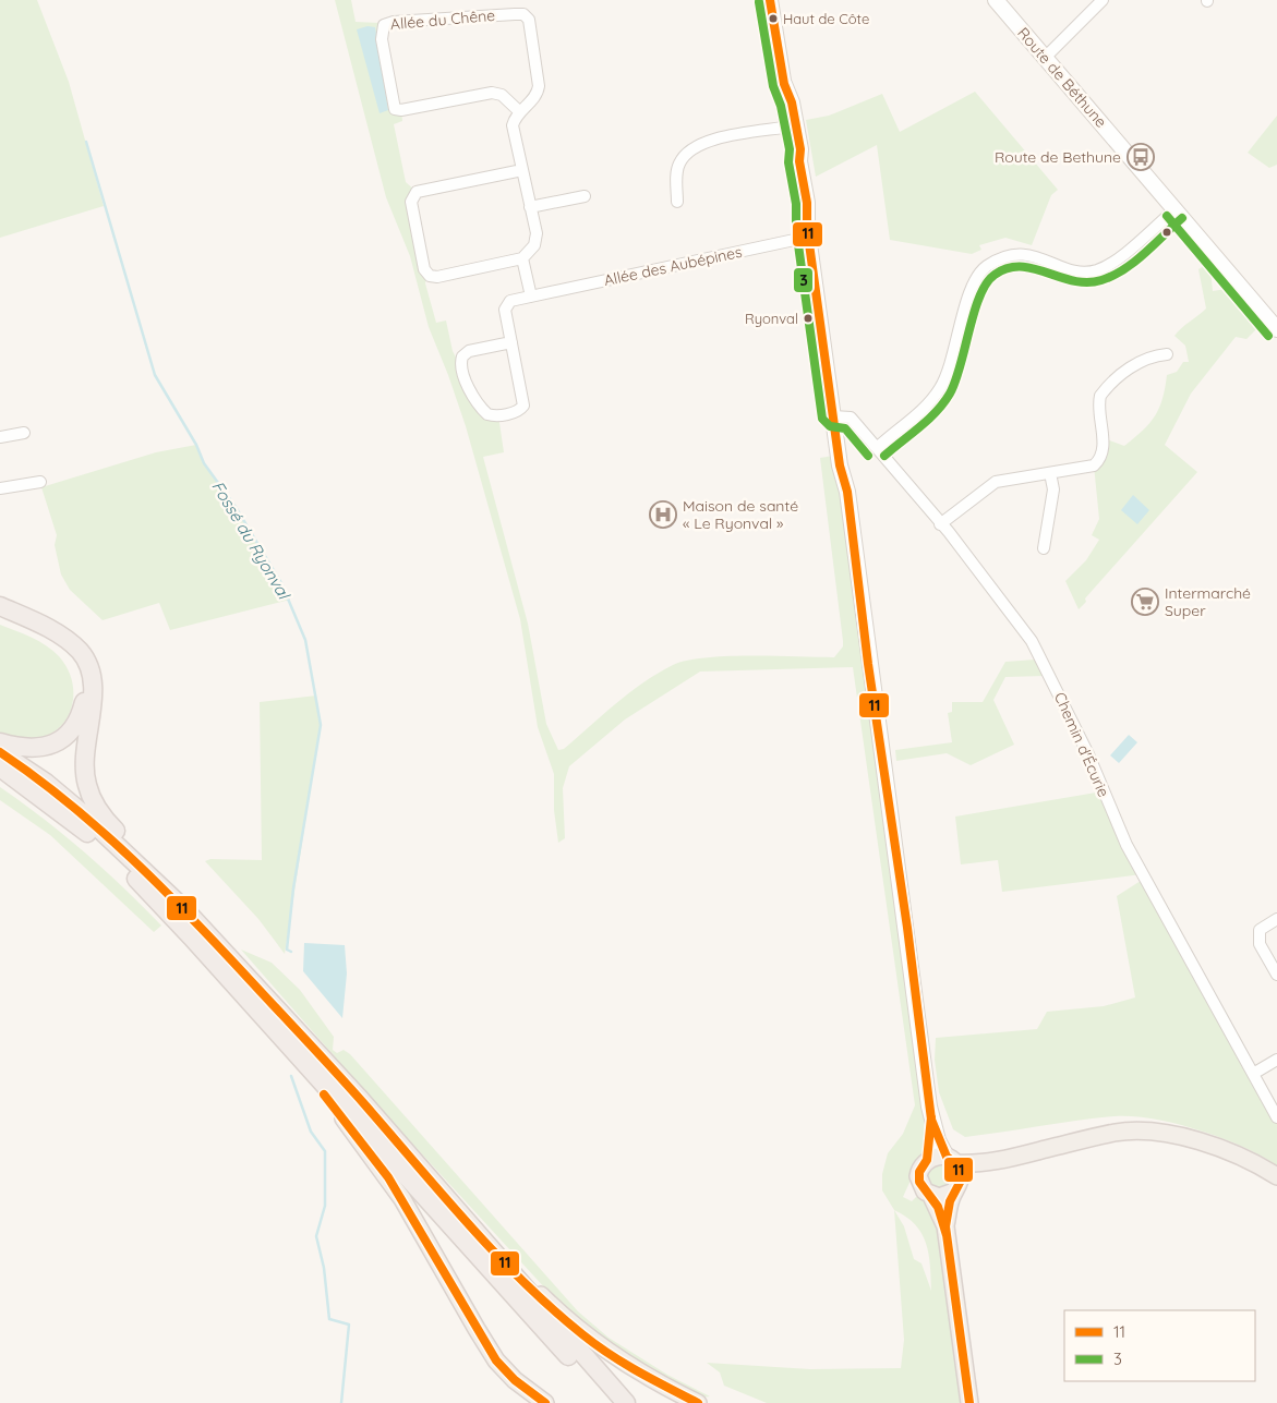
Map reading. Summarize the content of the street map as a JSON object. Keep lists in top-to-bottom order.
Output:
{
  "streets": {
    "main road": ["Route de Béthune"],
    "street": ["Allée du Chêne", "Allée des Aubépines", "Chemin d'Écurie"]
  },
  "water": ["Fossé du Ryonval"],
  "places": {
    "other": ["Haut de Côte", "Ryonval"],
    "bus stop": ["Route de Bethune"],
    "hospital": ["Maison de santé « Le Ryonval »"],
    "supermarket": ["Intermarché Super"]
  },
  "lines": ["transit line 11", "transit line 3"],
  "legend": ["11", "3"]
}
